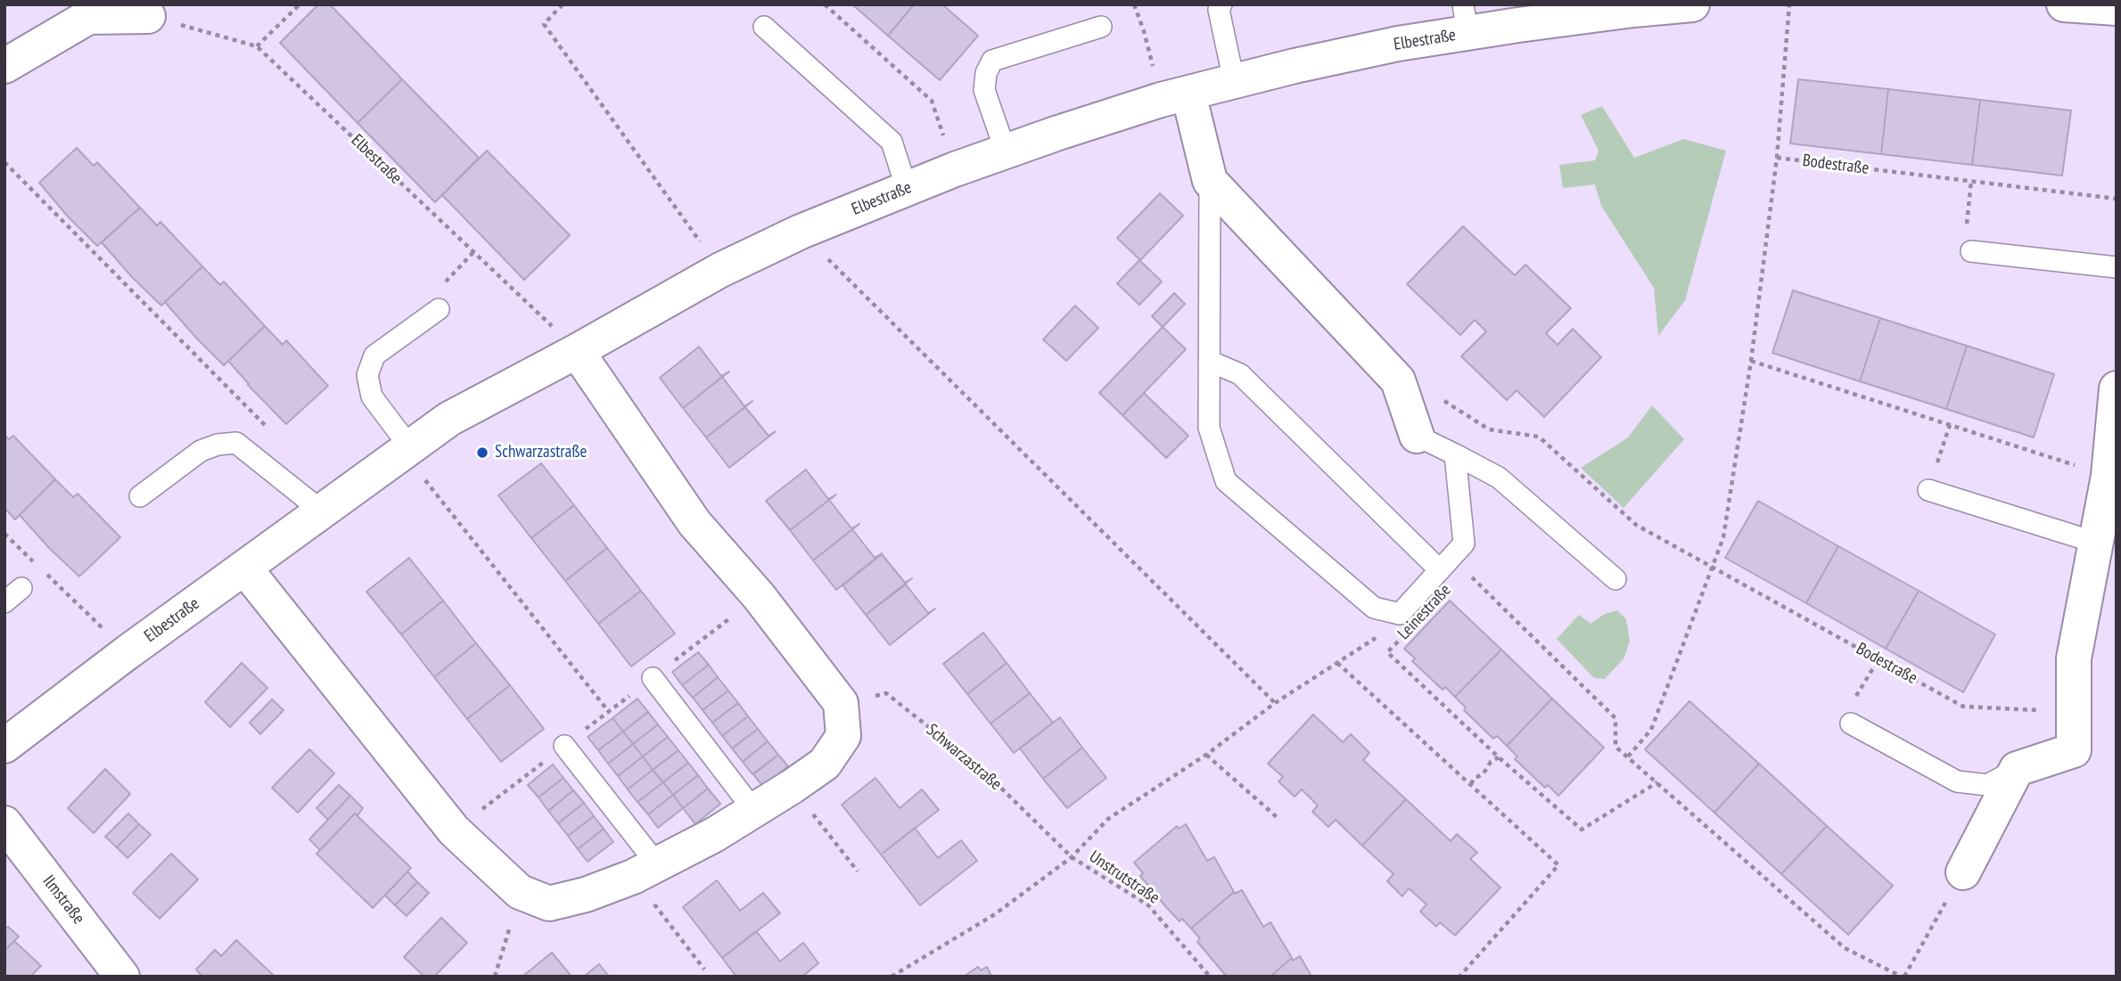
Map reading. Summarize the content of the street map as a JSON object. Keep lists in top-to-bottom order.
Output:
{
  "streets": {
    "street": ["Elbestraße", "Ilmstraße"],
    "path": [
      "Bodestraße",
      "Leinestraße",
      "Schwarzastraße",
      "Unstrutstraße"
    ]
  },
  "crossings": [
    ["Schwarzastraße", "Unstrutstraße"]
  ],
  "places": ["Schwarzastraße"]
}
